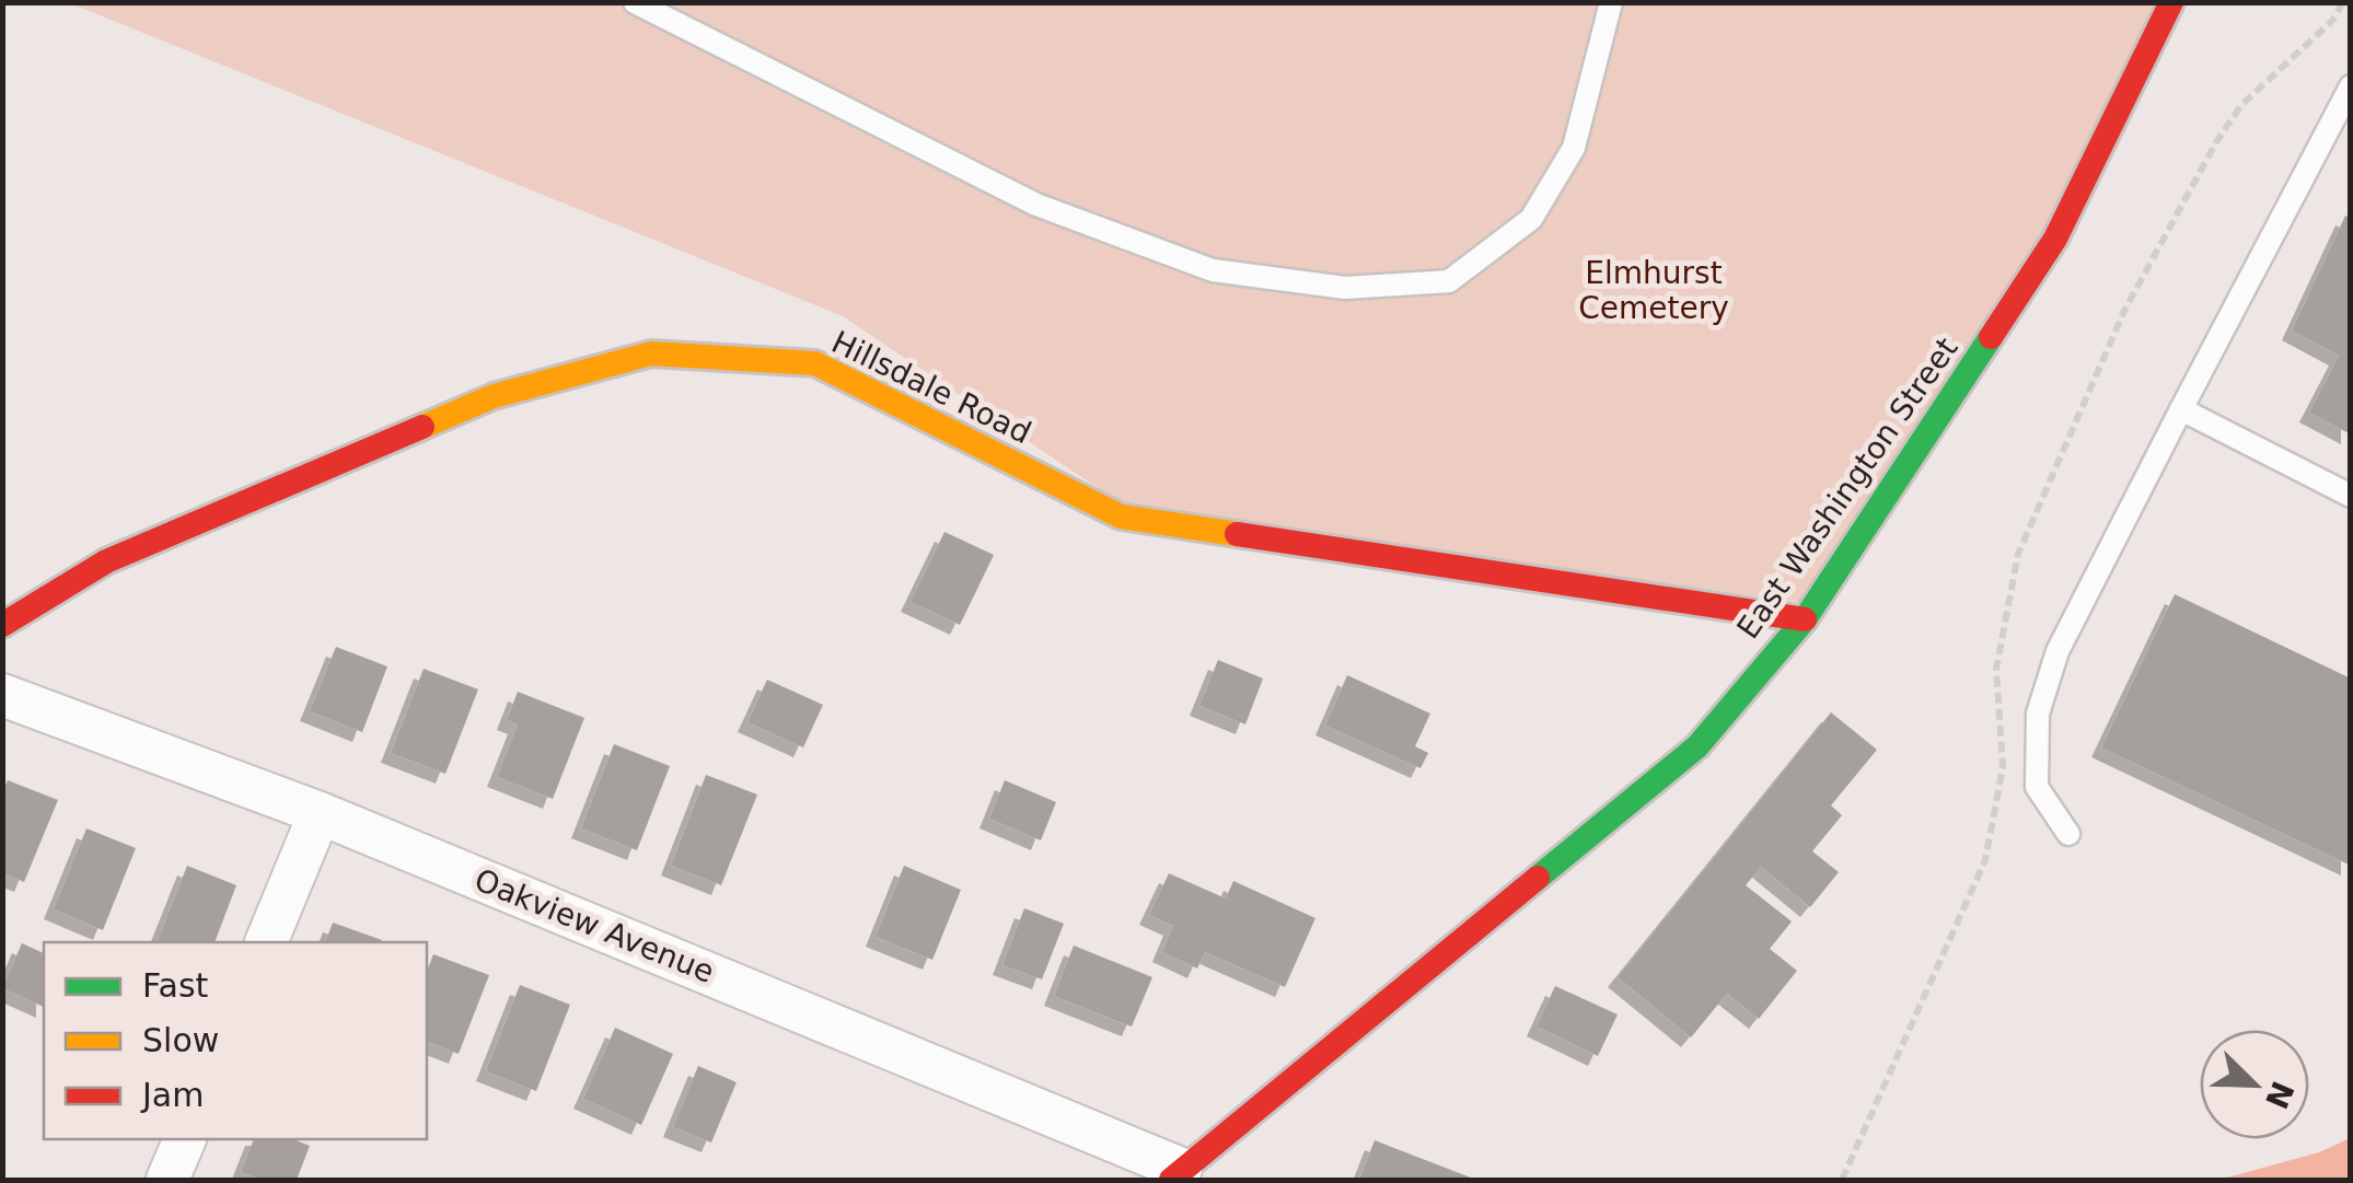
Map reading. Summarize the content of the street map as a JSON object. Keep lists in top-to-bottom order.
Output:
{
  "streets": {
    "street": ["Hillsdale Road", "East Washington Street", "Oakview Avenue"]
  },
  "crossings": [
    ["Hillsdale Road", "East Washington Street"],
    ["East Washington Street", "Oakview Avenue"]
  ],
  "parks": ["Elmhurst Cemetery"],
  "legend": ["Fast", "Slow", "Jam"],
  "north": "bottom right"
}
